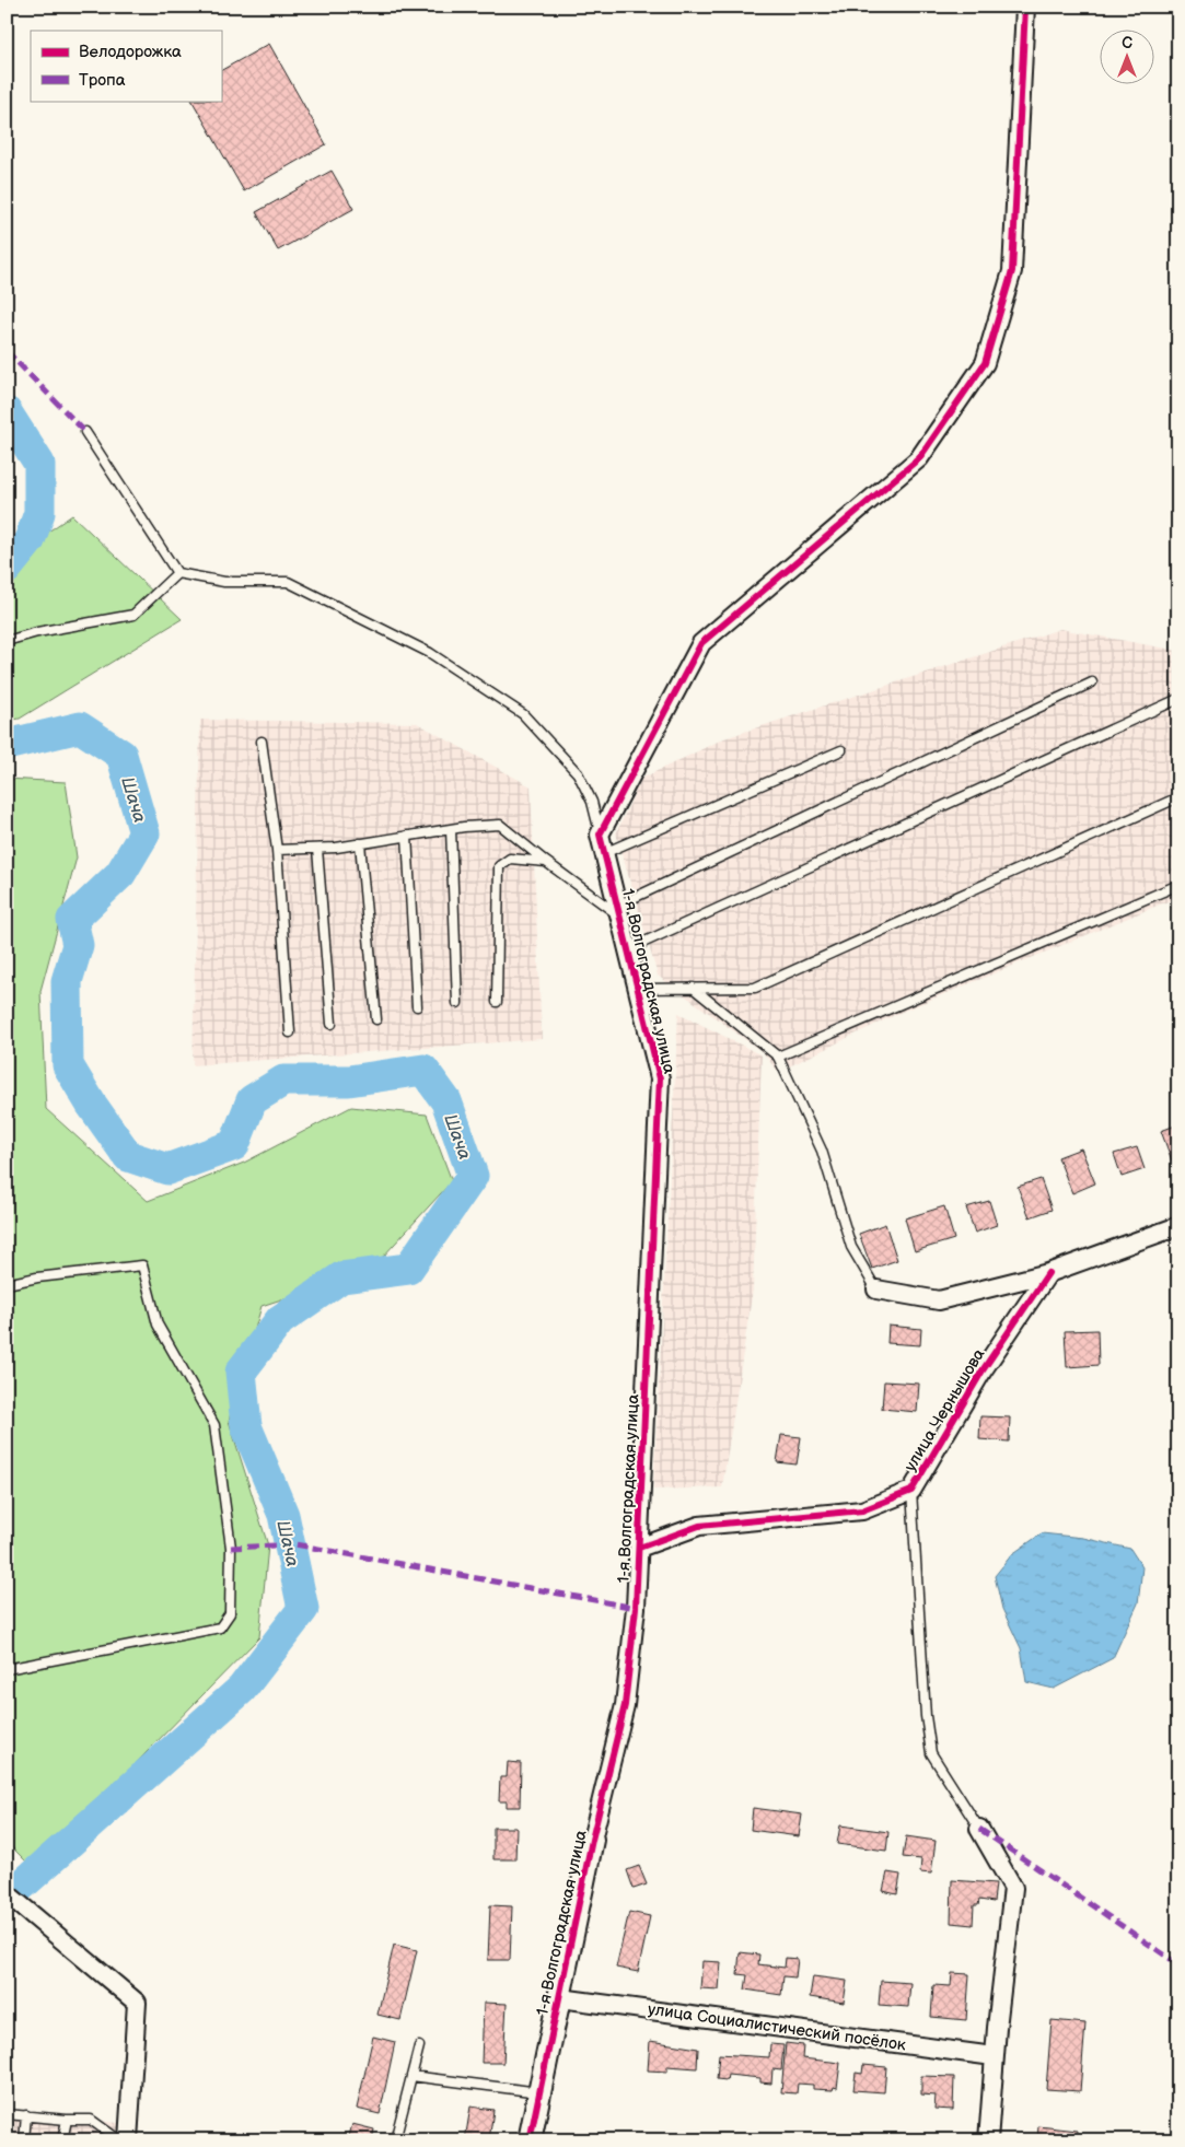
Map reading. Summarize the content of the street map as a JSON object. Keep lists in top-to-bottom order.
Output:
{
  "streets": {
    "street": ["1-я Волгоградская улица", "улица Чернышова", "улица Социалистический посёлок"]
  },
  "crossings": [
    ["1-я Волгоградская улица", "улица Чернышова"],
    ["1-я Волгоградская улица", "улица Социалистический посёлок"]
  ],
  "water": ["Шача"],
  "legend": ["Велодорожка", "Тропа"],
  "north": "top"
}
